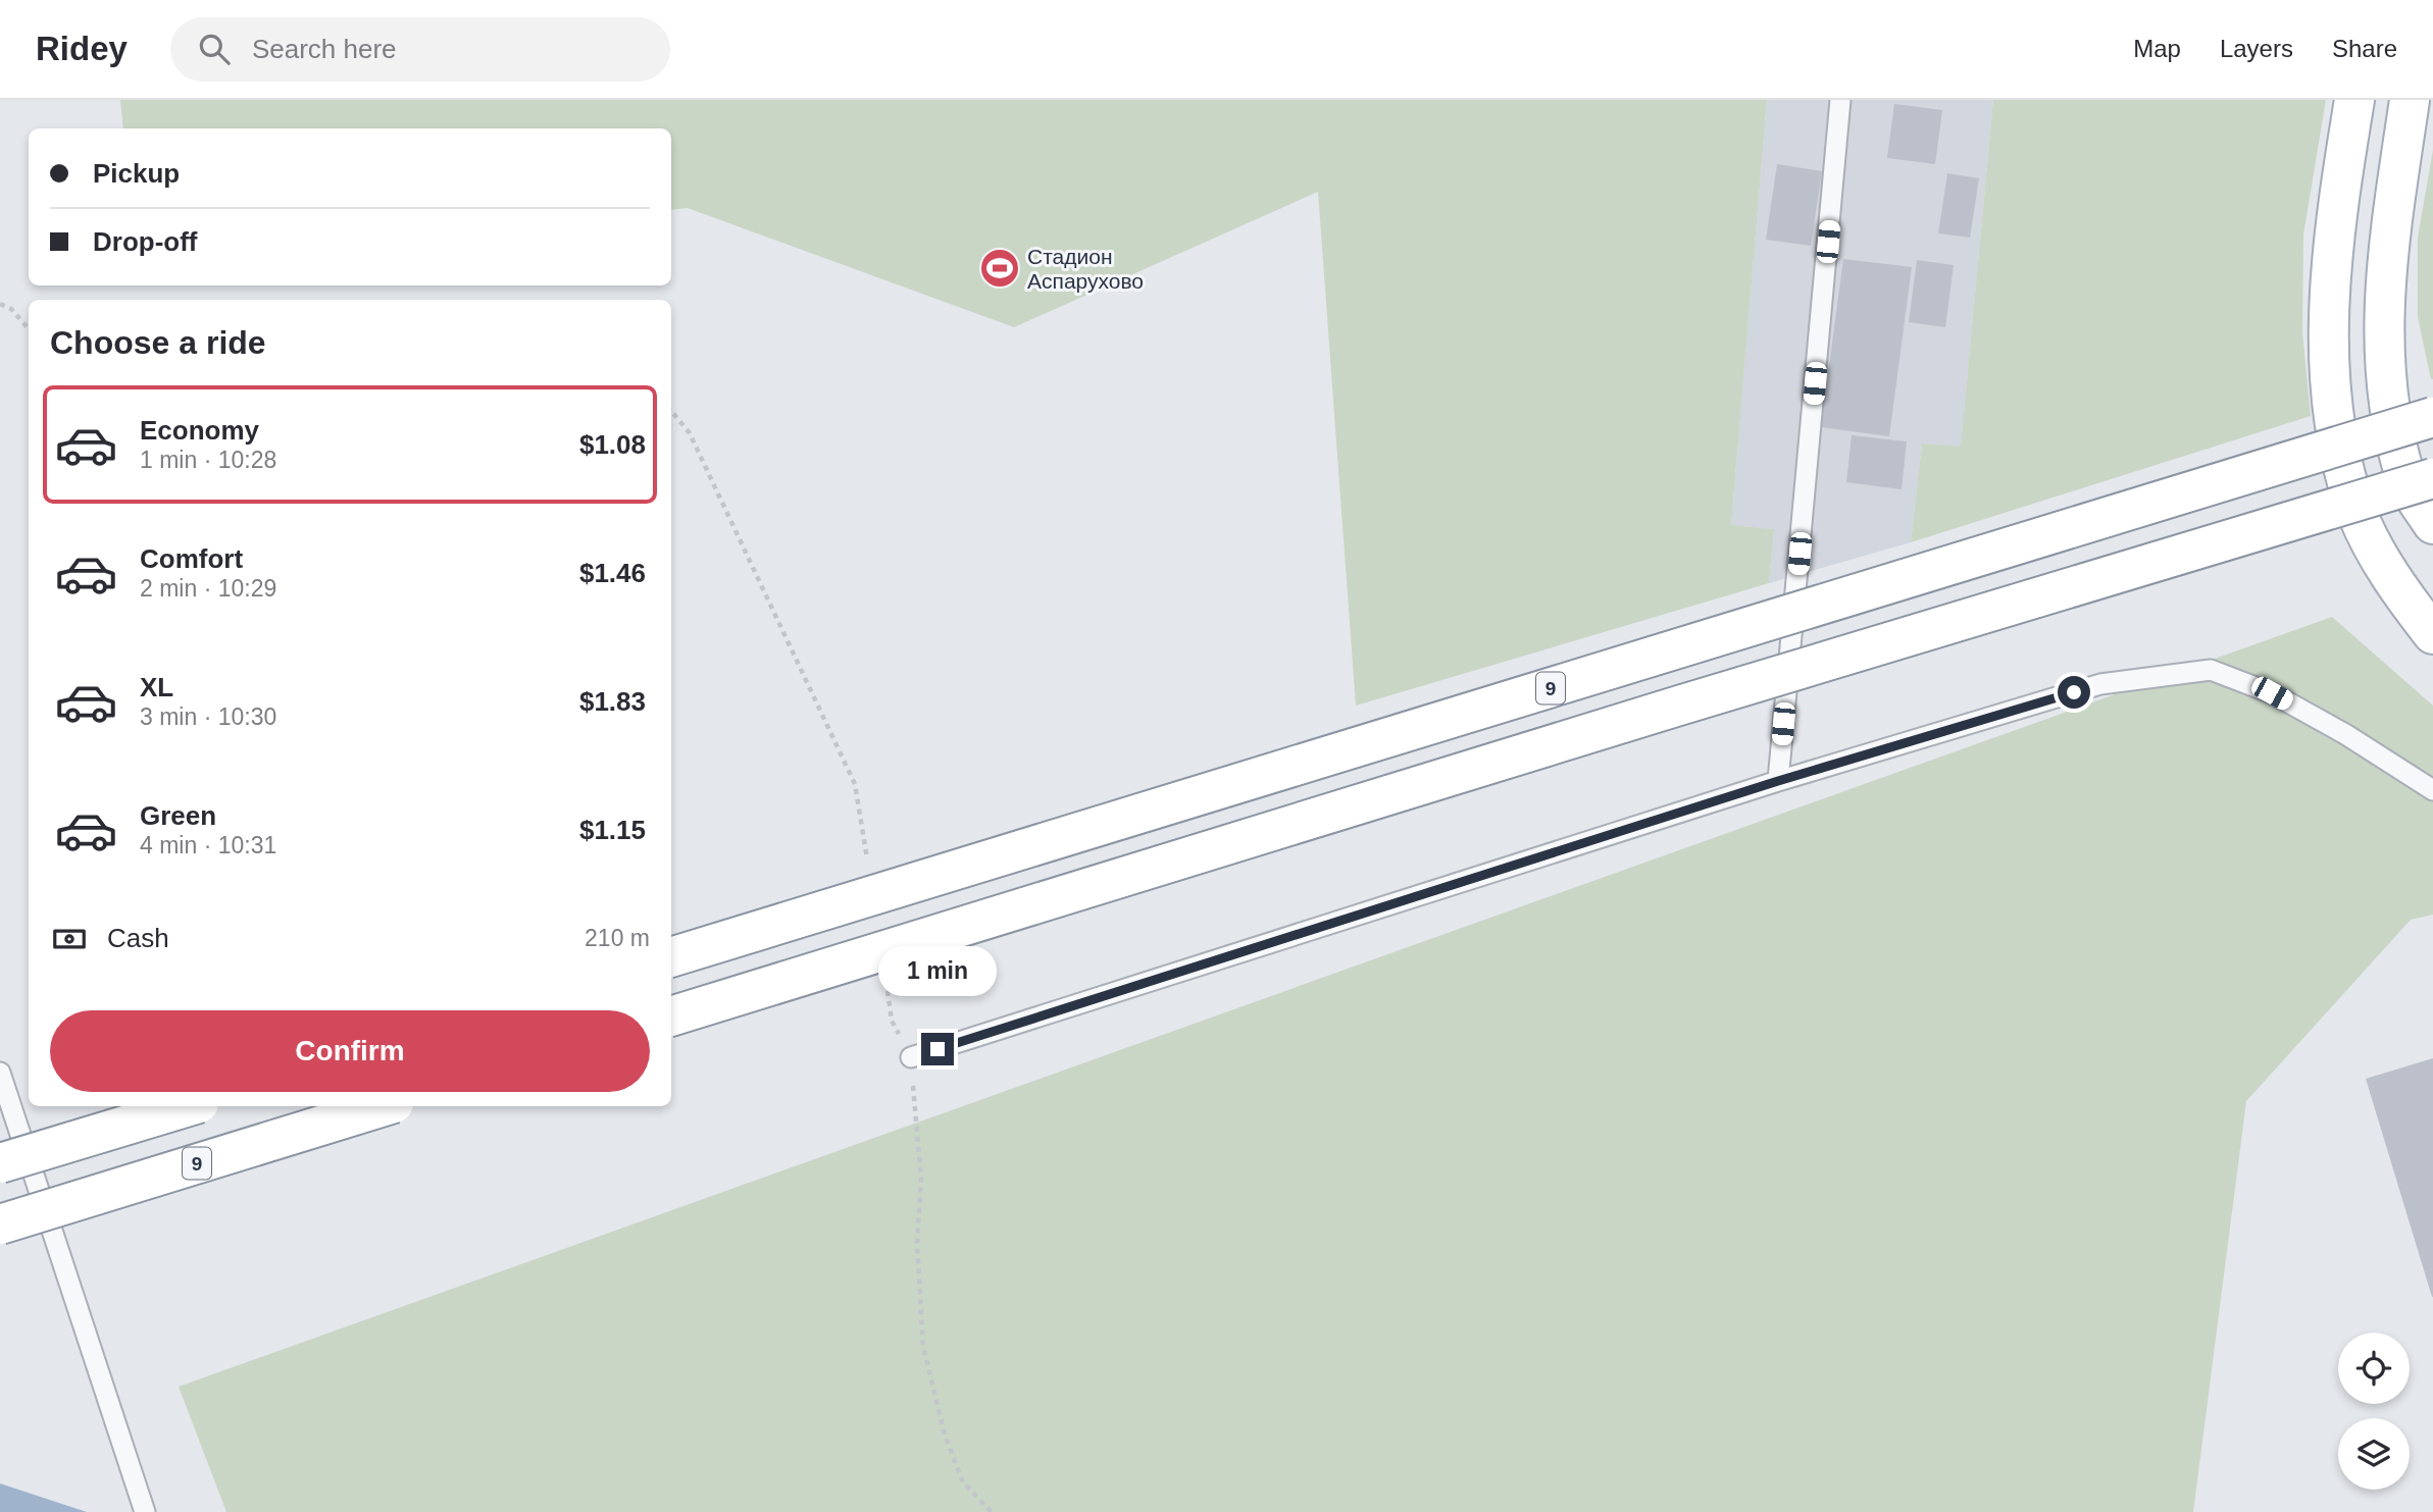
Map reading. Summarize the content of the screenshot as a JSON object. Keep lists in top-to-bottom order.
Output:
{
  "streets": {
    "main road": ["9"]
  },
  "places": {
    "sports": ["Стадион Аспарухово"]
  },
  "page": {
    "header": "Ridey",
    "search": "Search here",
    "nav": ["Map", "Layers", "Share"],
    "banner": ["Pickup", "Drop-off"],
    "heading": "Choose a ride",
    "list": [
      {
        "name": "Economy",
        "note": "1 min · 10:28",
        "value": "$1.08"
      },
      {
        "name": "Comfort",
        "note": "2 min · 10:29",
        "value": "$1.46"
      },
      {
        "name": "XL",
        "note": "3 min · 10:30",
        "value": "$1.83"
      },
      {
        "name": "Green",
        "note": "4 min · 10:31",
        "value": "$1.15"
      }
    ],
    "pay": ["Cash", "210 m"],
    "bubble": "1 min",
    "buttons": "Confirm"
  }
}
